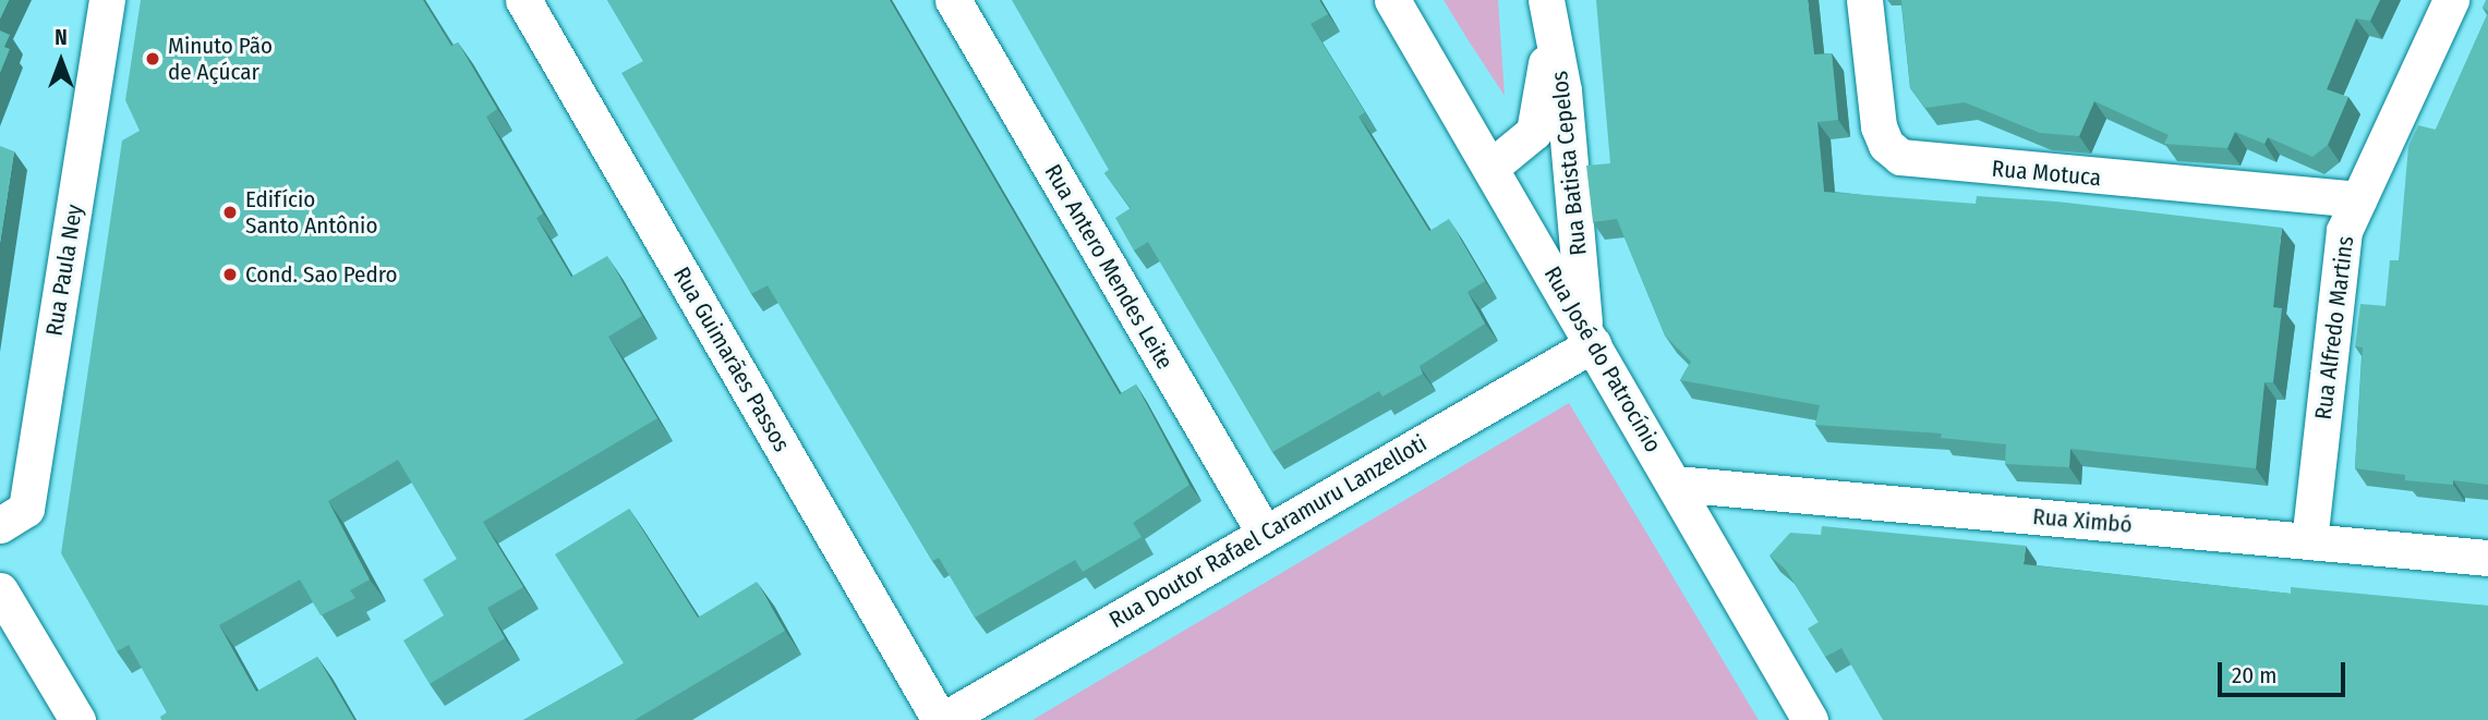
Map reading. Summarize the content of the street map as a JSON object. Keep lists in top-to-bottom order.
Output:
{
  "streets": {
    "street": [
      "Rua Batista Cepelos",
      "Rua Motuca",
      "Rua Antero Mendes Leite",
      "Rua Paula Ney",
      "Rua Alfredo Martins",
      "Rua Guimarães Passos",
      "Rua José do Patrocínio",
      "Rua Ximbó",
      "Rua Doutor Rafael Caramuru Lanzelloti"
    ]
  },
  "crossings": [
    ["Rua Batista Cepelos", "Rua José do Patrocínio"],
    ["Rua Batista Cepelos", "Rua Doutor Rafael Caramuru Lanzelloti"],
    ["Rua Motuca", "Rua Alfredo Martins"],
    ["Rua Antero Mendes Leite", "Rua Doutor Rafael Caramuru Lanzelloti"],
    ["Rua Alfredo Martins", "Rua Ximbó"],
    ["Rua Guimarães Passos", "Rua Doutor Rafael Caramuru Lanzelloti"],
    ["Rua José do Patrocínio", "Rua Ximbó"],
    ["Rua José do Patrocínio", "Rua Doutor Rafael Caramuru Lanzelloti"]
  ],
  "places": ["Minuto Pão de Açúcar", "Edifício Santo Antônio", "Cond. Sao Pedro"],
  "scale_bar": "20 m",
  "north": "top"
}
